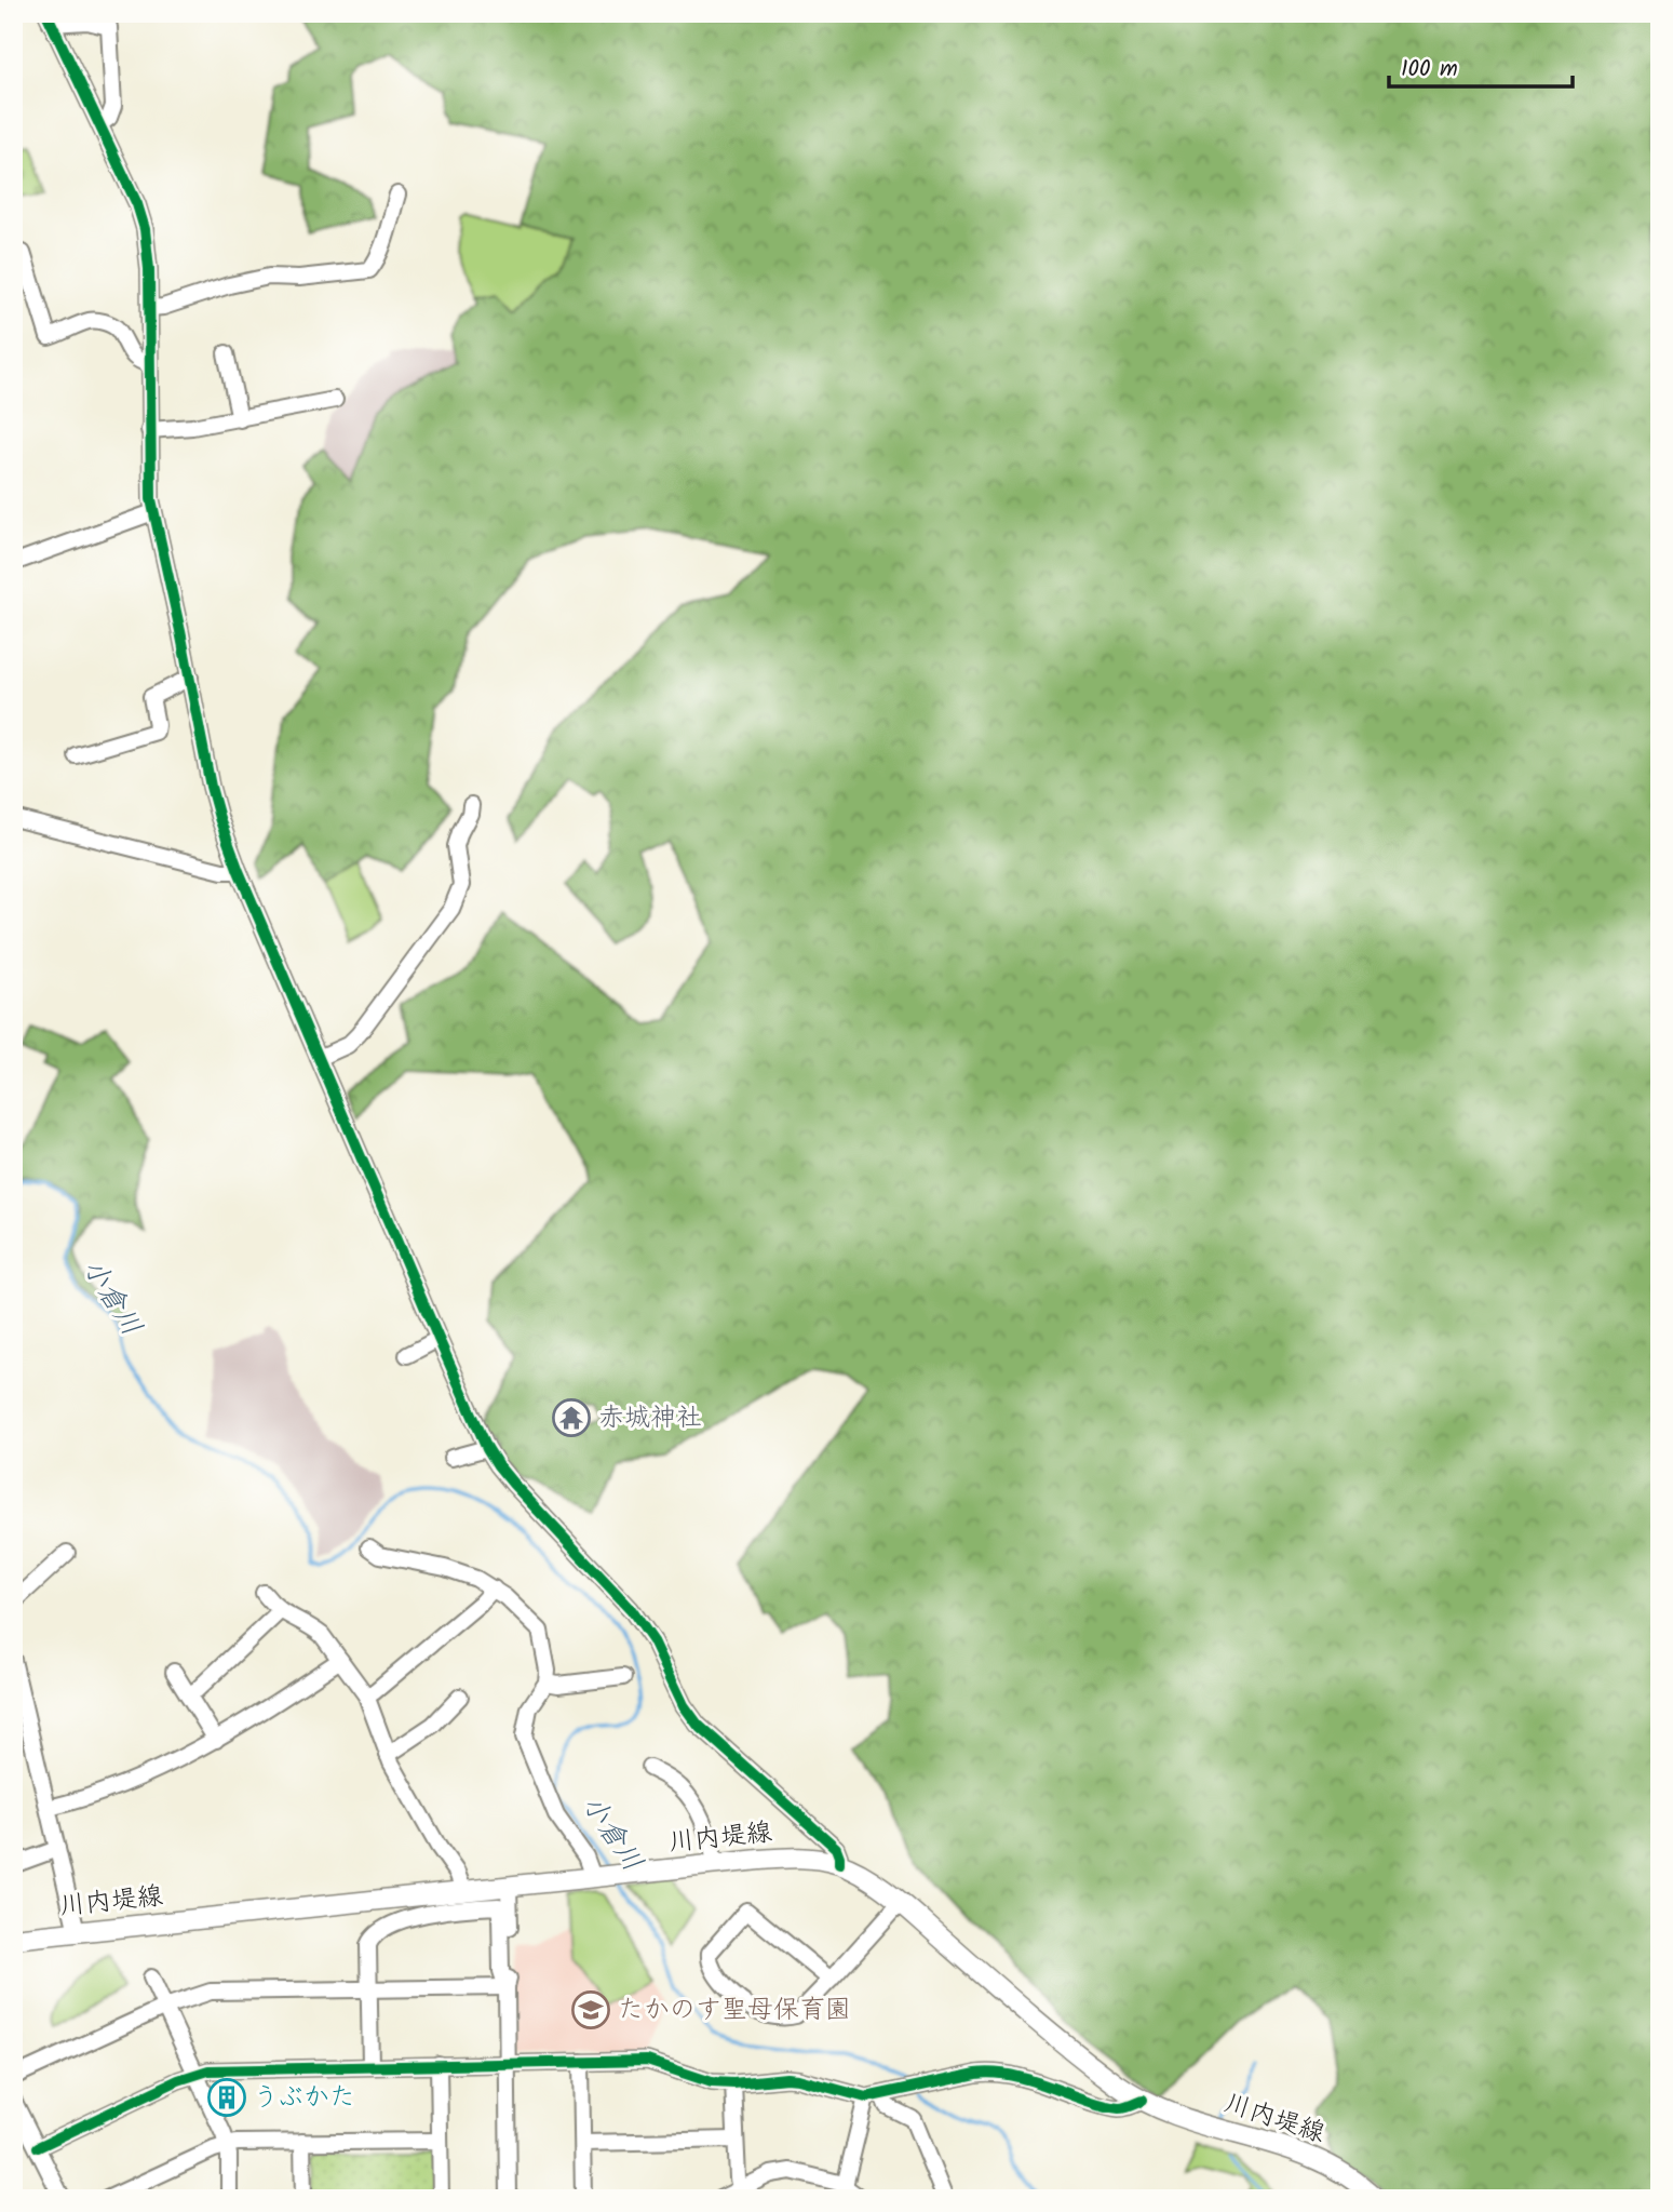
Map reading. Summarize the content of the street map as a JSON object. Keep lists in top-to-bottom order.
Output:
{
  "streets": {
    "main road": ["川内堤線"]
  },
  "water": ["小倉川"],
  "places": {
    "temple": ["赤城神社"],
    "school or university": ["たかのす聖母保育園"],
    "building": ["うぶかた"]
  },
  "scale_bar": "100 m"
}
